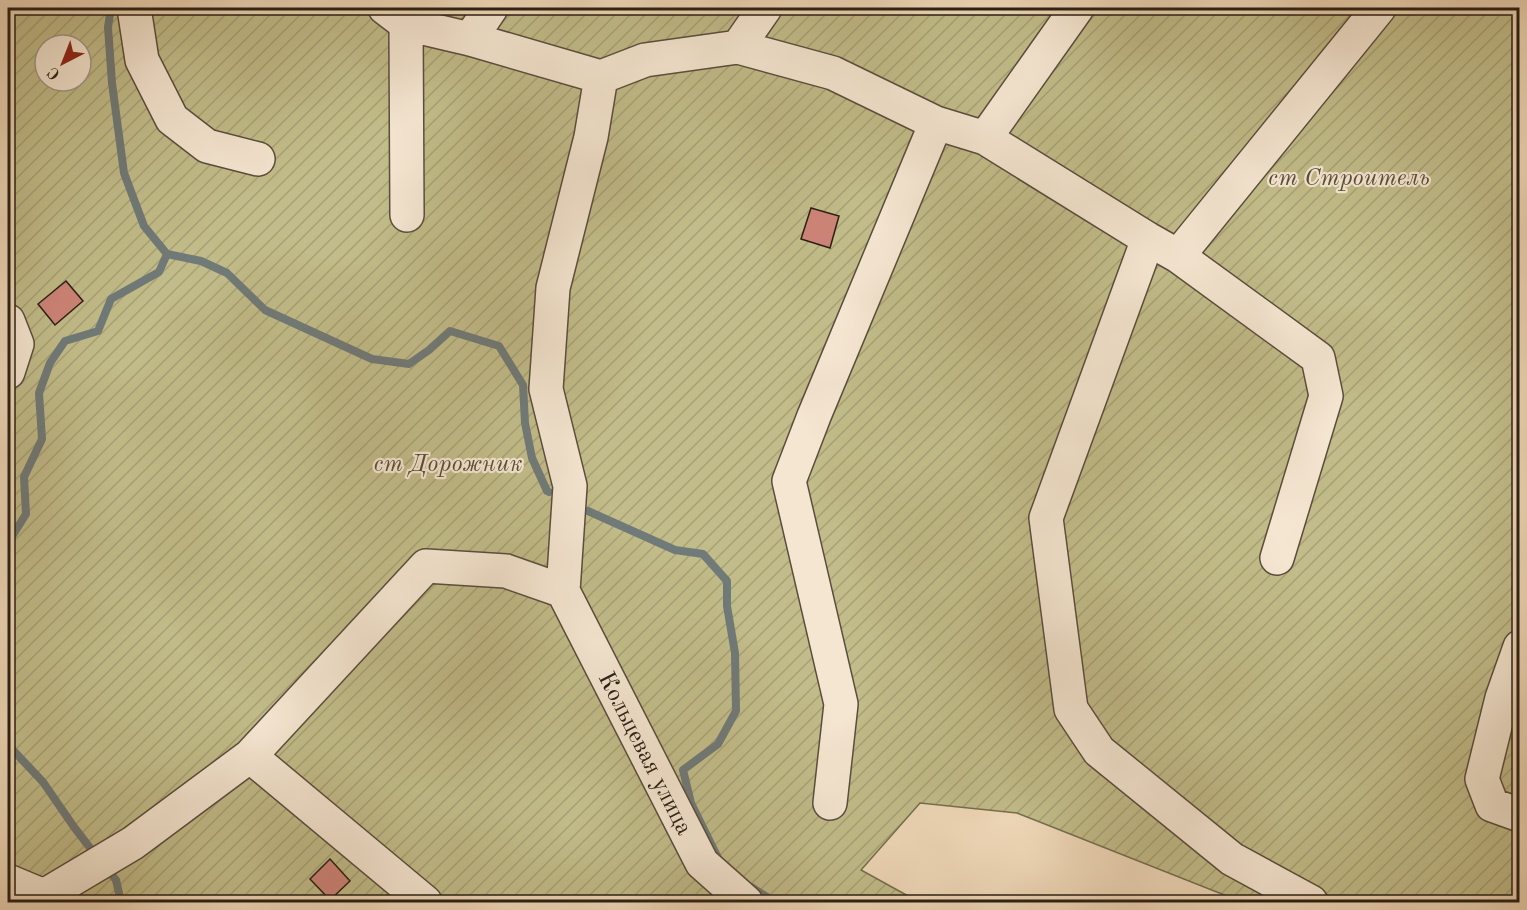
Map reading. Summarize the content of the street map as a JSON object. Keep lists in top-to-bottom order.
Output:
{
  "streets": {
    "street": ["Кольцевая улица"]
  },
  "parks": ["ст Строитель", "ст Дорожник"],
  "north": "bottom left"
}
